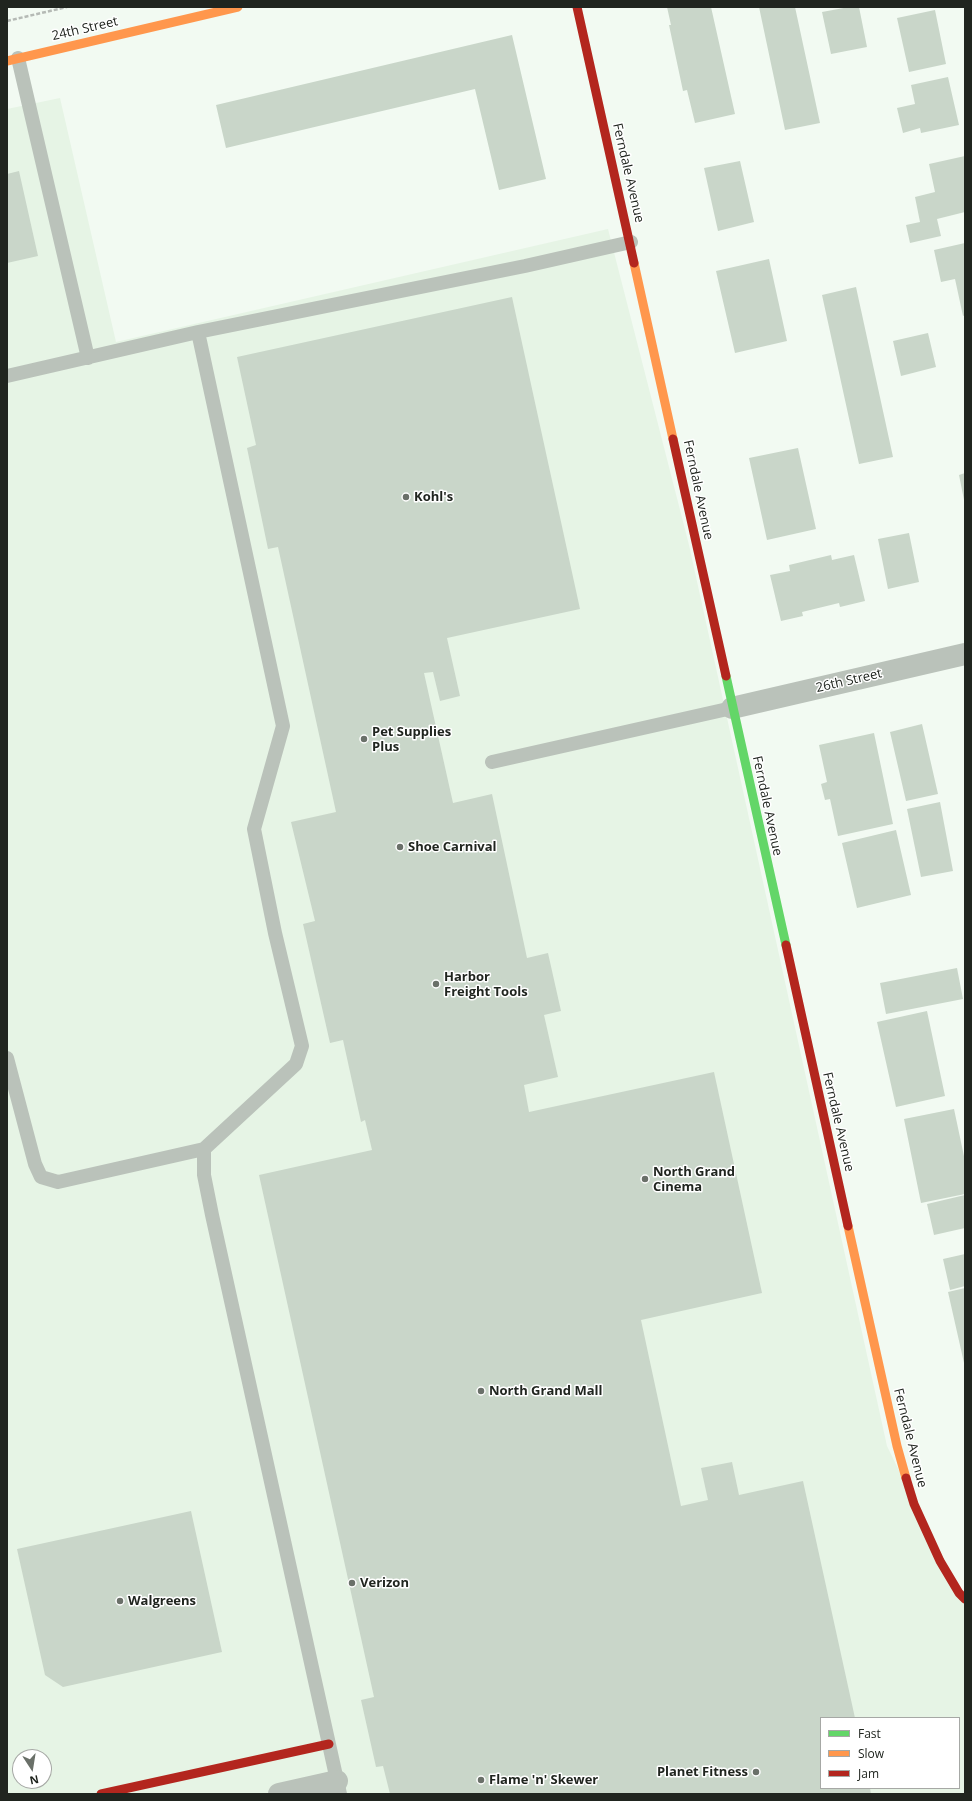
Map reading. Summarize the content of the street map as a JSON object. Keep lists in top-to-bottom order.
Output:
{
  "streets": {
    "street": ["24th Street", "Ferndale Avenue", "26th Street"]
  },
  "crossings": [
    ["Ferndale Avenue", "26th Street"]
  ],
  "places": [
    "Kohl's",
    "Pet Supplies Plus",
    "Shoe Carnival",
    "Harbor Freight Tools",
    "North Grand Cinema",
    "North Grand Mall",
    "Verizon",
    "Walgreens",
    "Planet Fitness",
    "Flame 'n' Skewer"
  ],
  "legend": ["Fast", "Slow", "Jam"],
  "north": "bottom"
}
